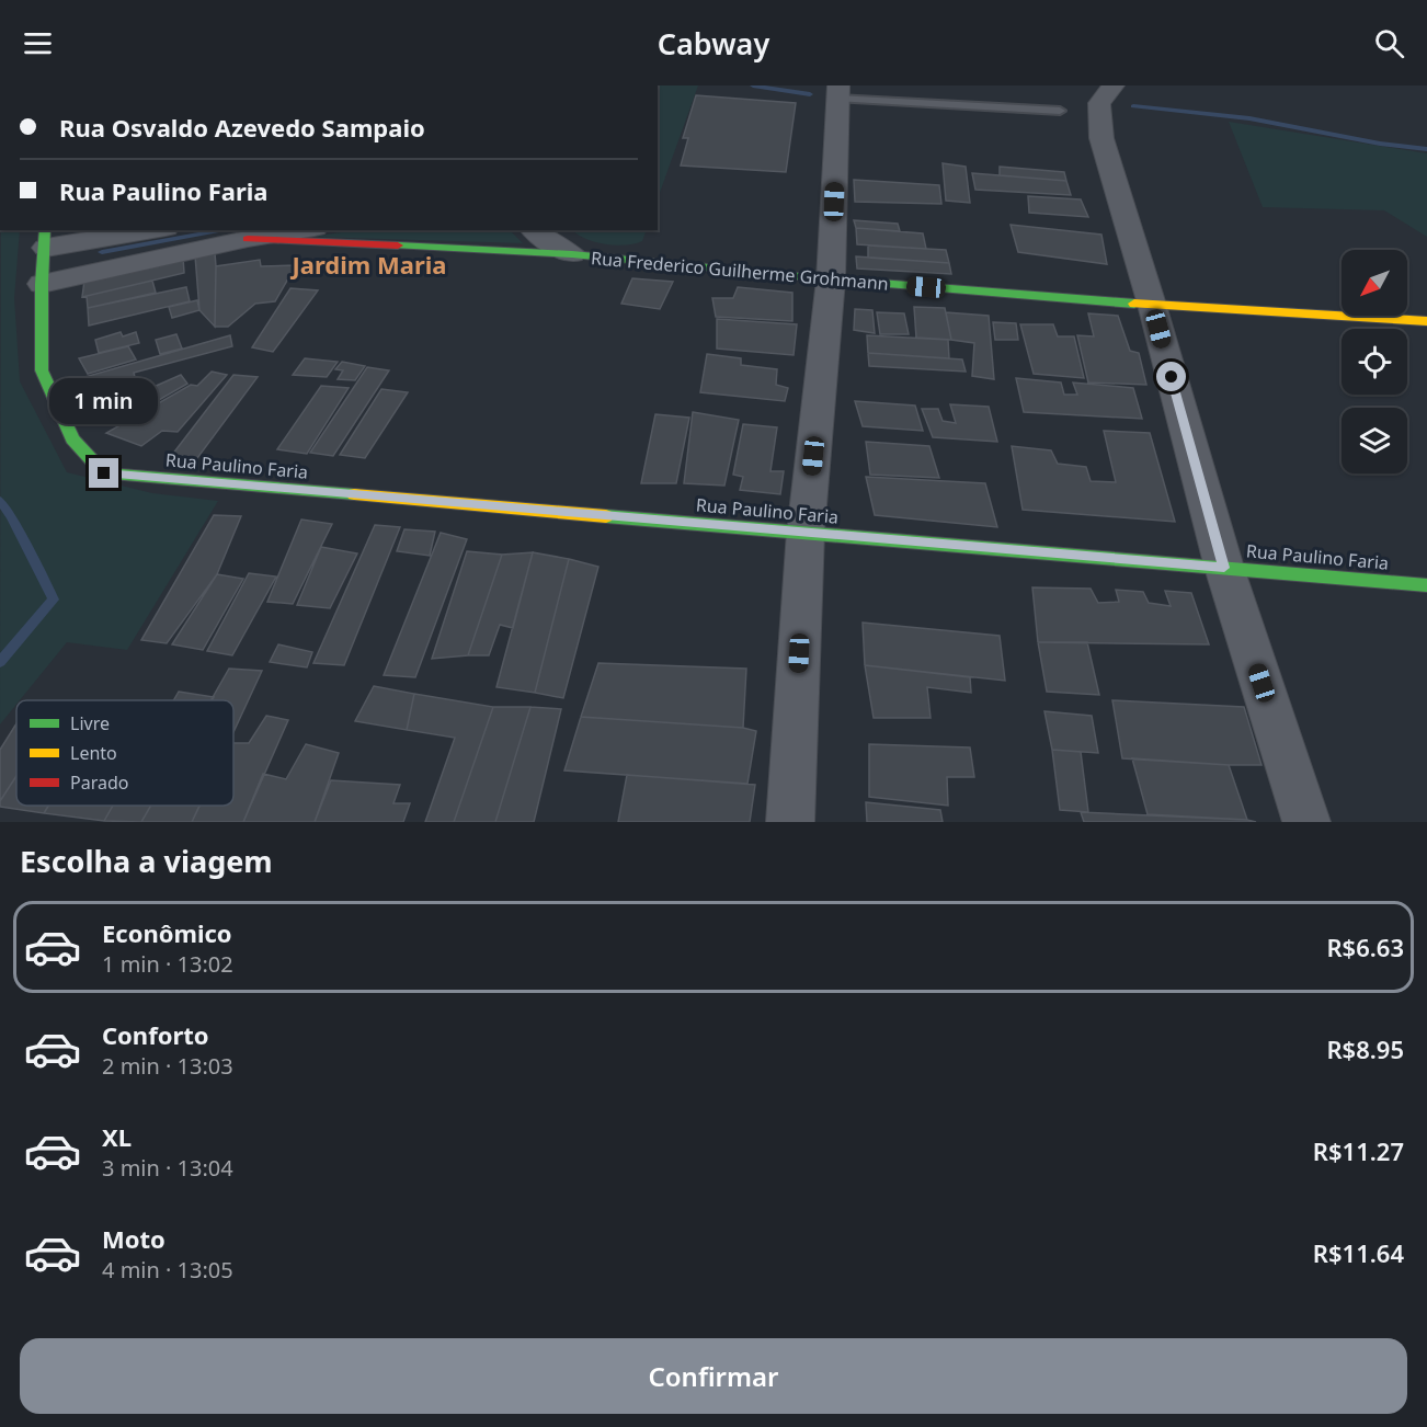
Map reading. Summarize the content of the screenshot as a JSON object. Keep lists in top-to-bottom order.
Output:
{
  "streets": {
    "street": ["Rua Frederico Guilherme Grohmann", "Rua Paulino Faria"]
  },
  "crossings": [
    ["Rua Frederico Guilherme Grohmann", "Rua Paulino Faria"]
  ],
  "districts": ["Jardim Maria"],
  "legend": ["Livre", "Lento", "Parado"],
  "north": "bottom left",
  "page": {
    "header": "Cabway",
    "banner": ["Rua Osvaldo Azevedo Sampaio", "Rua Paulino Faria"],
    "bubble": "1 min",
    "heading": "Escolha a viagem",
    "list": [
      {
        "name": "Econômico",
        "note": "1 min · 13:02",
        "value": "R$6.63"
      },
      {
        "name": "Conforto",
        "note": "2 min · 13:03",
        "value": "R$8.95"
      },
      {
        "name": "XL",
        "note": "3 min · 13:04",
        "value": "R$11.27"
      },
      {
        "name": "Moto",
        "note": "4 min · 13:05",
        "value": "R$11.64"
      }
    ],
    "buttons": "Confirmar"
  }
}
